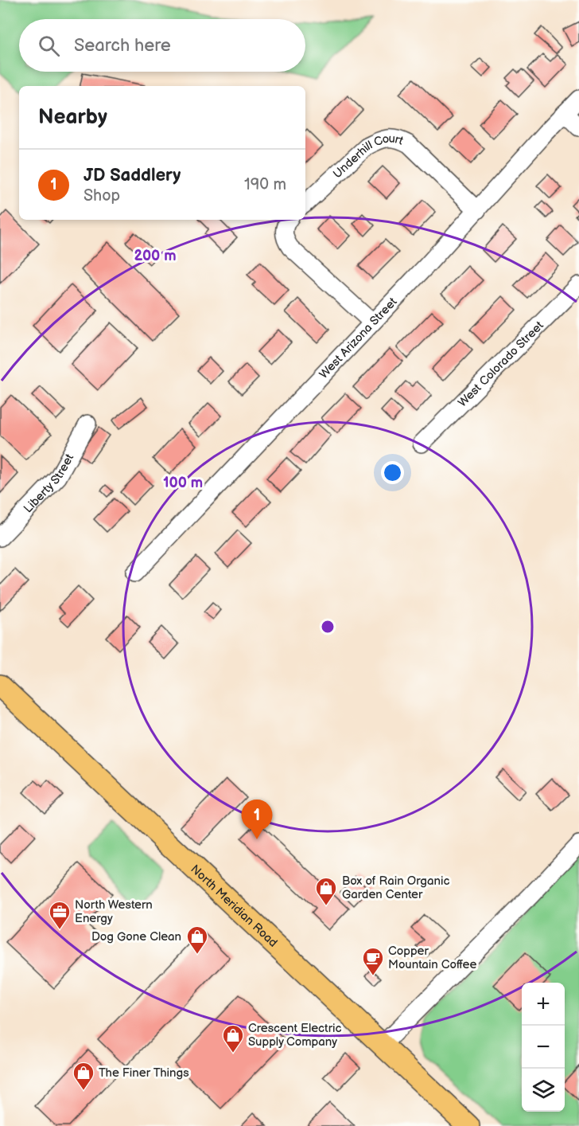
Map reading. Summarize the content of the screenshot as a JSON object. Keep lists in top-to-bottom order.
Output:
{
  "streets": {
    "main road": ["North Meridian Road"],
    "street": [
      "Underhill Court",
      "West Arizona Street",
      "West Colorado Street",
      "Liberty Street"
    ]
  },
  "crossings": [
    ["Underhill Court", "West Arizona Street"]
  ],
  "places": {
    "shop": [
      "Box of Rain Organic Garden Center",
      "Dog Gone Clean",
      "Crescent Electric Supply Company",
      "The Finer Things"
    ],
    "office": ["North Western Energy"],
    "cafe": ["Copper Mountain Coffee"]
  },
  "page": {
    "search": "Search here",
    "heading": "Nearby",
    "list": [
      {
        "mark": "1",
        "name": "JD Saddlery",
        "note": "Shop",
        "value": "190 m"
      }
    ],
    "pins": "1",
    "map_buttons": ["+", "−"]
  },
  "rings": ["200 m", "100 m"]
}
